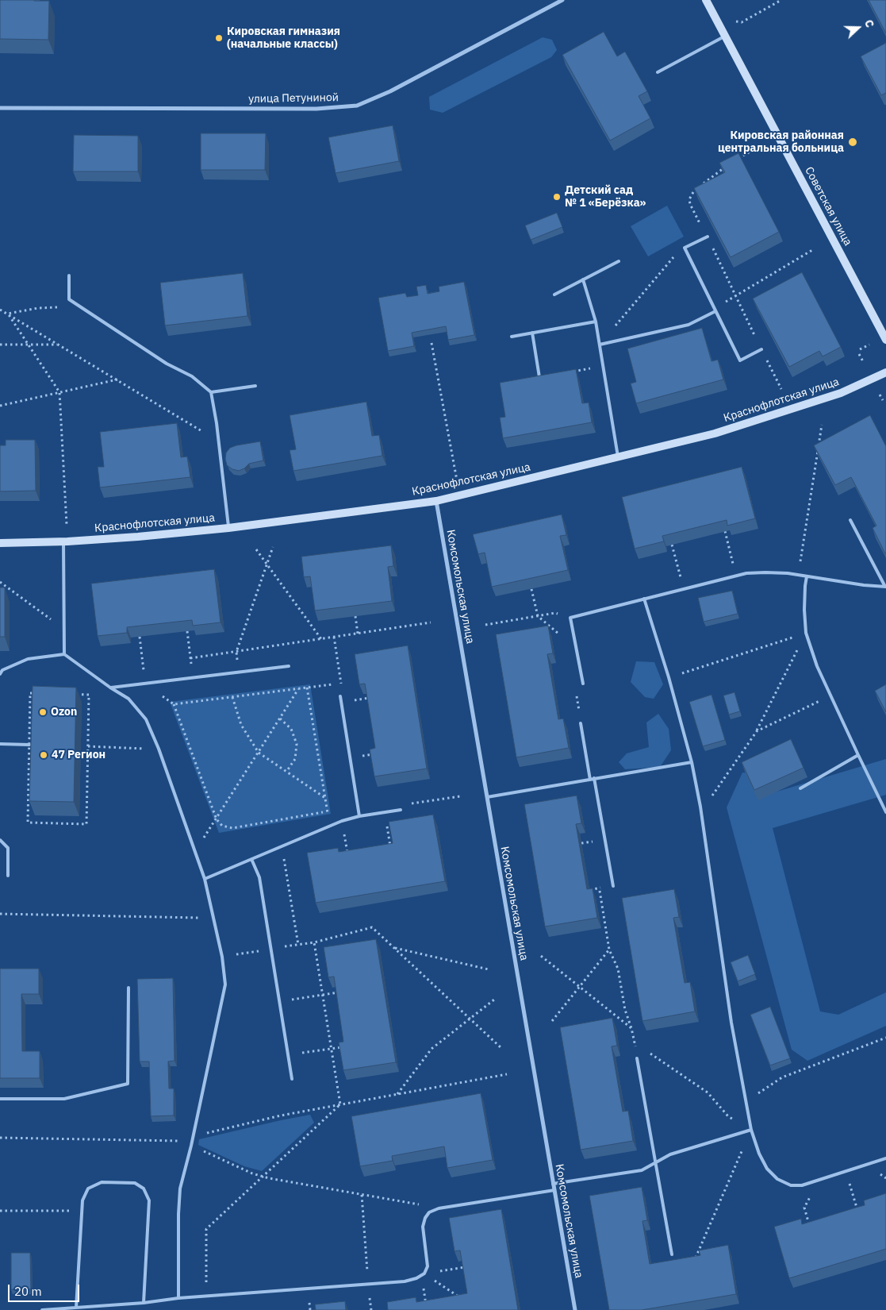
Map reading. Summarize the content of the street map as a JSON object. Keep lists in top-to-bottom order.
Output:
{
  "streets": {
    "street": [
      "улица Петуниной",
      "Советская улица",
      "Краснофлотская улица",
      "Комсомольская улица"
    ]
  },
  "crossings": [
    ["Краснофлотская улица", "Комсомольская улица"]
  ],
  "places": [
    "Кировская гимназия (начальные классы)",
    "Кировская районная центральная больница",
    "Детский сад № 1 «Берёзка»",
    "Ozon",
    "47 Регион"
  ],
  "scale_bar": "20 m",
  "north": "right"
}
